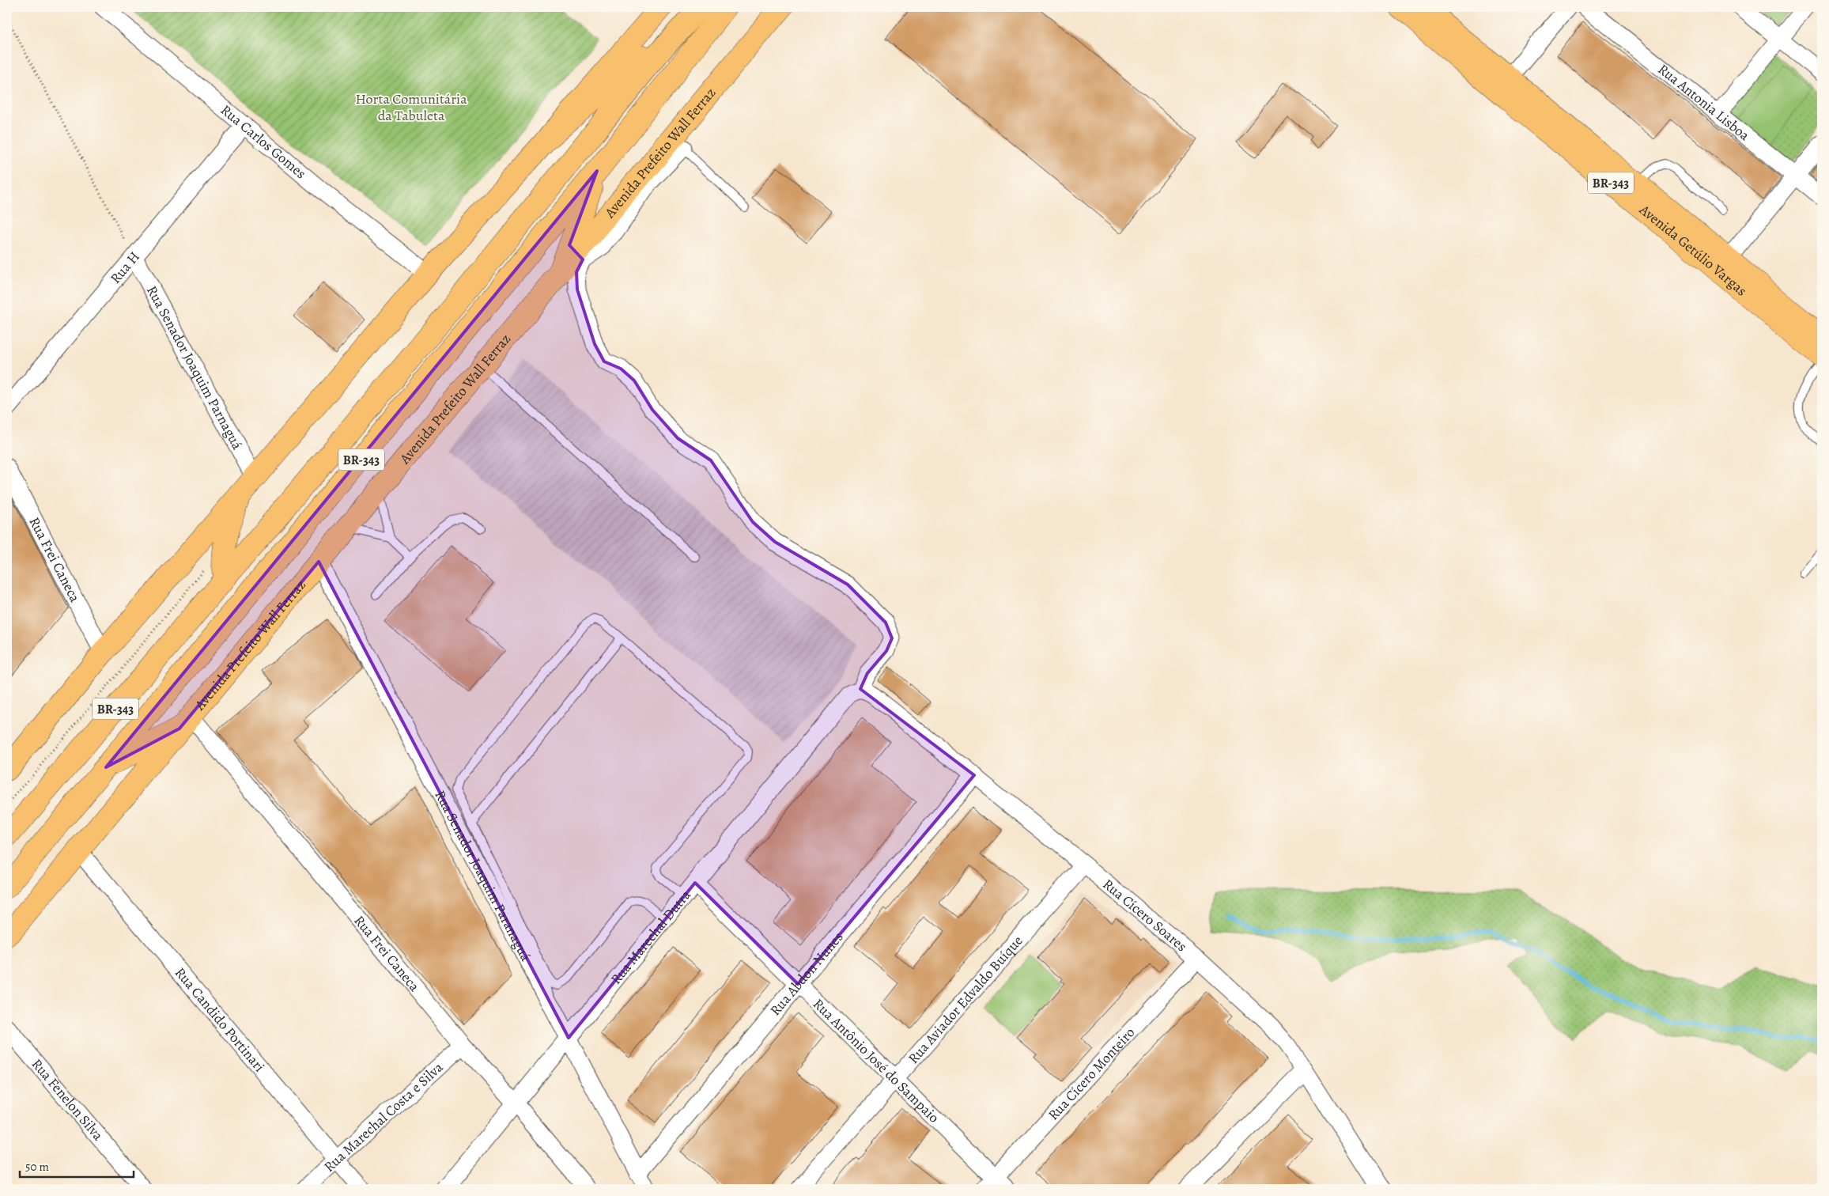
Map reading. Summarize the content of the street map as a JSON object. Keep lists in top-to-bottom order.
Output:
{
  "streets": {
    "main road": ["Avenida Prefeito Wall Ferraz", "BR-343", "Avenida Getúlio Vargas"],
    "street": [
      "Rua Antonia Lisboa",
      "Rua Carlos Gomes",
      "Rua H",
      "Rua Senador Joaquim Parnaguá",
      "Rua Frei Caneca",
      "Rua Senador Joaquim Paranaguá",
      "Rua Cícero Soares",
      "Rua Marechal Dutra",
      "Rua Abdon Nunes",
      "Rua Aviador Edvaldo Buíque",
      "Rua Candido Portinari",
      "Rua Antônio José do Sampaio",
      "Rua Cícero Monteiro",
      "Rua Fenelon Silva",
      "Rua Marechal Costa e Silva"
    ]
  },
  "crossings": [
    ["Rua Carlos Gomes", "Rua H"],
    ["Avenida Prefeito Wall Ferraz", "Rua Frei Caneca"],
    ["Avenida Prefeito Wall Ferraz", "Rua Senador Joaquim Paranaguá"],
    ["Avenida Prefeito Wall Ferraz", "Rua Candido Portinari"],
    ["Rua H", "Rua Senador Joaquim Parnaguá"],
    ["Rua Frei Caneca", "Rua Marechal Dutra"],
    ["Rua Frei Caneca", "Rua Marechal Costa e Silva"],
    ["Rua Senador Joaquim Paranaguá", "Rua Marechal Dutra"],
    ["Rua Senador Joaquim Paranaguá", "Rua Abdon Nunes"],
    ["Rua Cícero Soares", "Rua Marechal Dutra"],
    ["Rua Cícero Soares", "Rua Abdon Nunes"],
    ["Rua Cícero Soares", "Rua Aviador Edvaldo Buíque"],
    ["Rua Cícero Soares", "Rua Cícero Monteiro"],
    ["Rua Marechal Dutra", "Rua Antônio José do Sampaio"],
    ["Rua Abdon Nunes", "Rua Antônio José do Sampaio"],
    ["Rua Aviador Edvaldo Buíque", "Rua Antônio José do Sampaio"],
    ["Rua Candido Portinari", "Rua Marechal Costa e Silva"],
    ["Rua Antônio José do Sampaio", "Rua Cícero Monteiro"]
  ],
  "parks": ["Horta Comunitária da Tabuleta"],
  "scale_bar": "50 m"
}
